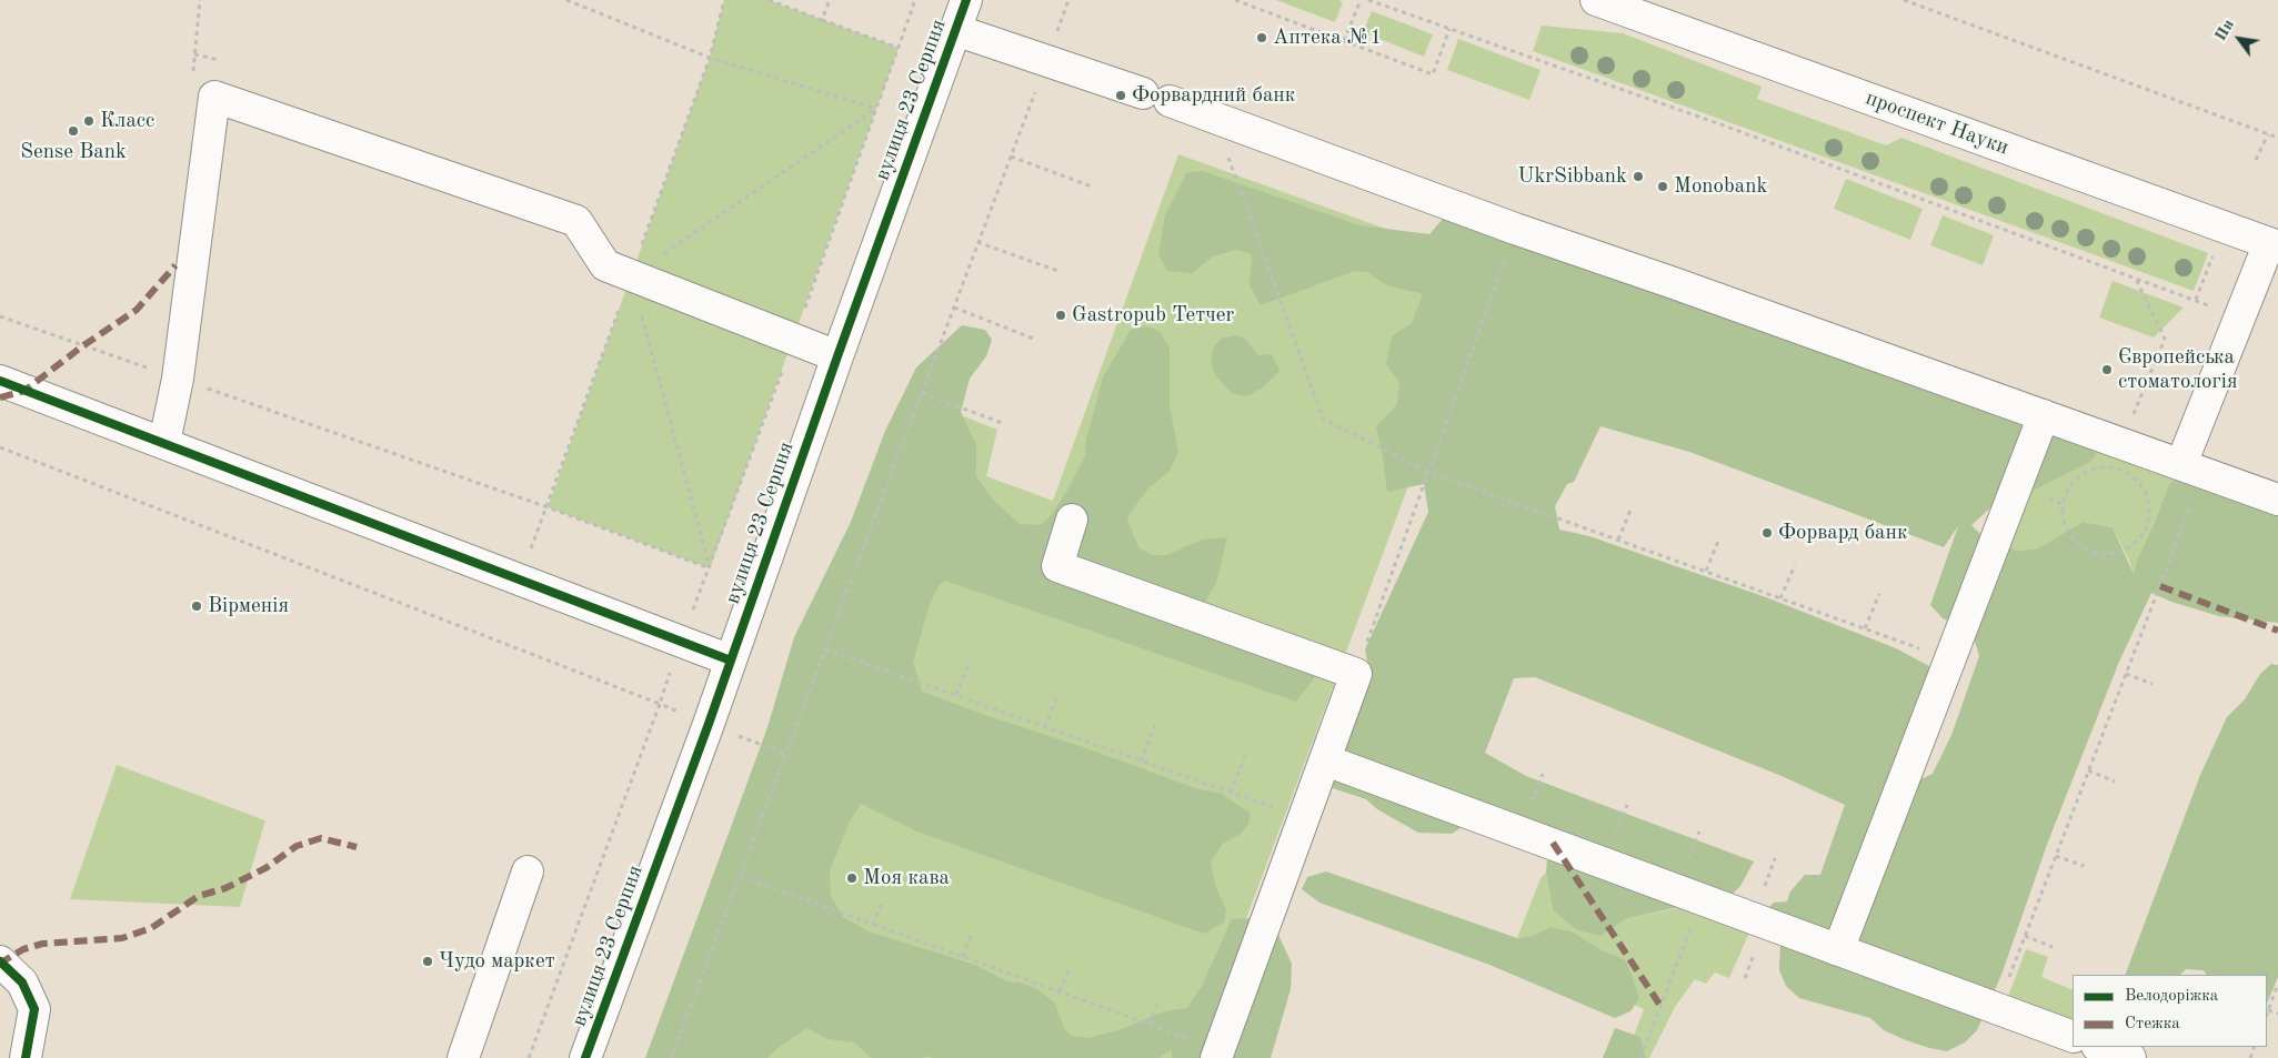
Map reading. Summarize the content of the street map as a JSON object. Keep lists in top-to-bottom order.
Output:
{
  "streets": {
    "street": ["вулиця 23 Серпня", "проспект Науки"]
  },
  "places": [
    "Аптека №1",
    "Форвардний банк",
    "Класс",
    "Sense Bank",
    "UkrSibbank",
    "Monobank",
    "Gastropub Teтчеr",
    "Європейська стоматологія",
    "Форвард банк",
    "Вірменія",
    "Моя кава",
    "Чудо маркет"
  ],
  "legend": ["Велодоріжка", "Стежка"],
  "north": "top left"
}
